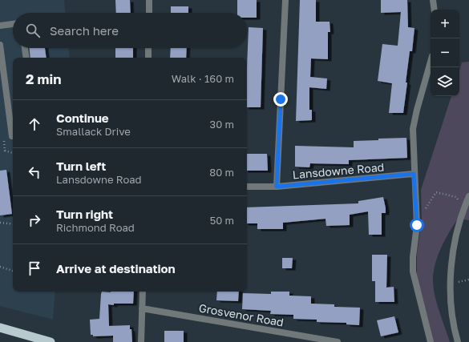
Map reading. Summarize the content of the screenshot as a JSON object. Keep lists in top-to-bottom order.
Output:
{
  "streets": {
    "street": ["Lansdowne Road", "Grosvenor Road"]
  },
  "page": {
    "map_buttons": ["+", "−"],
    "search": "Search here",
    "heading": ["2 min", "Walk · 160 m"],
    "list": [
      ["Continue", "Smallack Drive", "30 m"],
      ["Turn left", "Lansdowne Road", "80 m"],
      ["Turn right", "Richmond Road", "50 m"],
      "Arrive at destination"
    ]
  }
}
